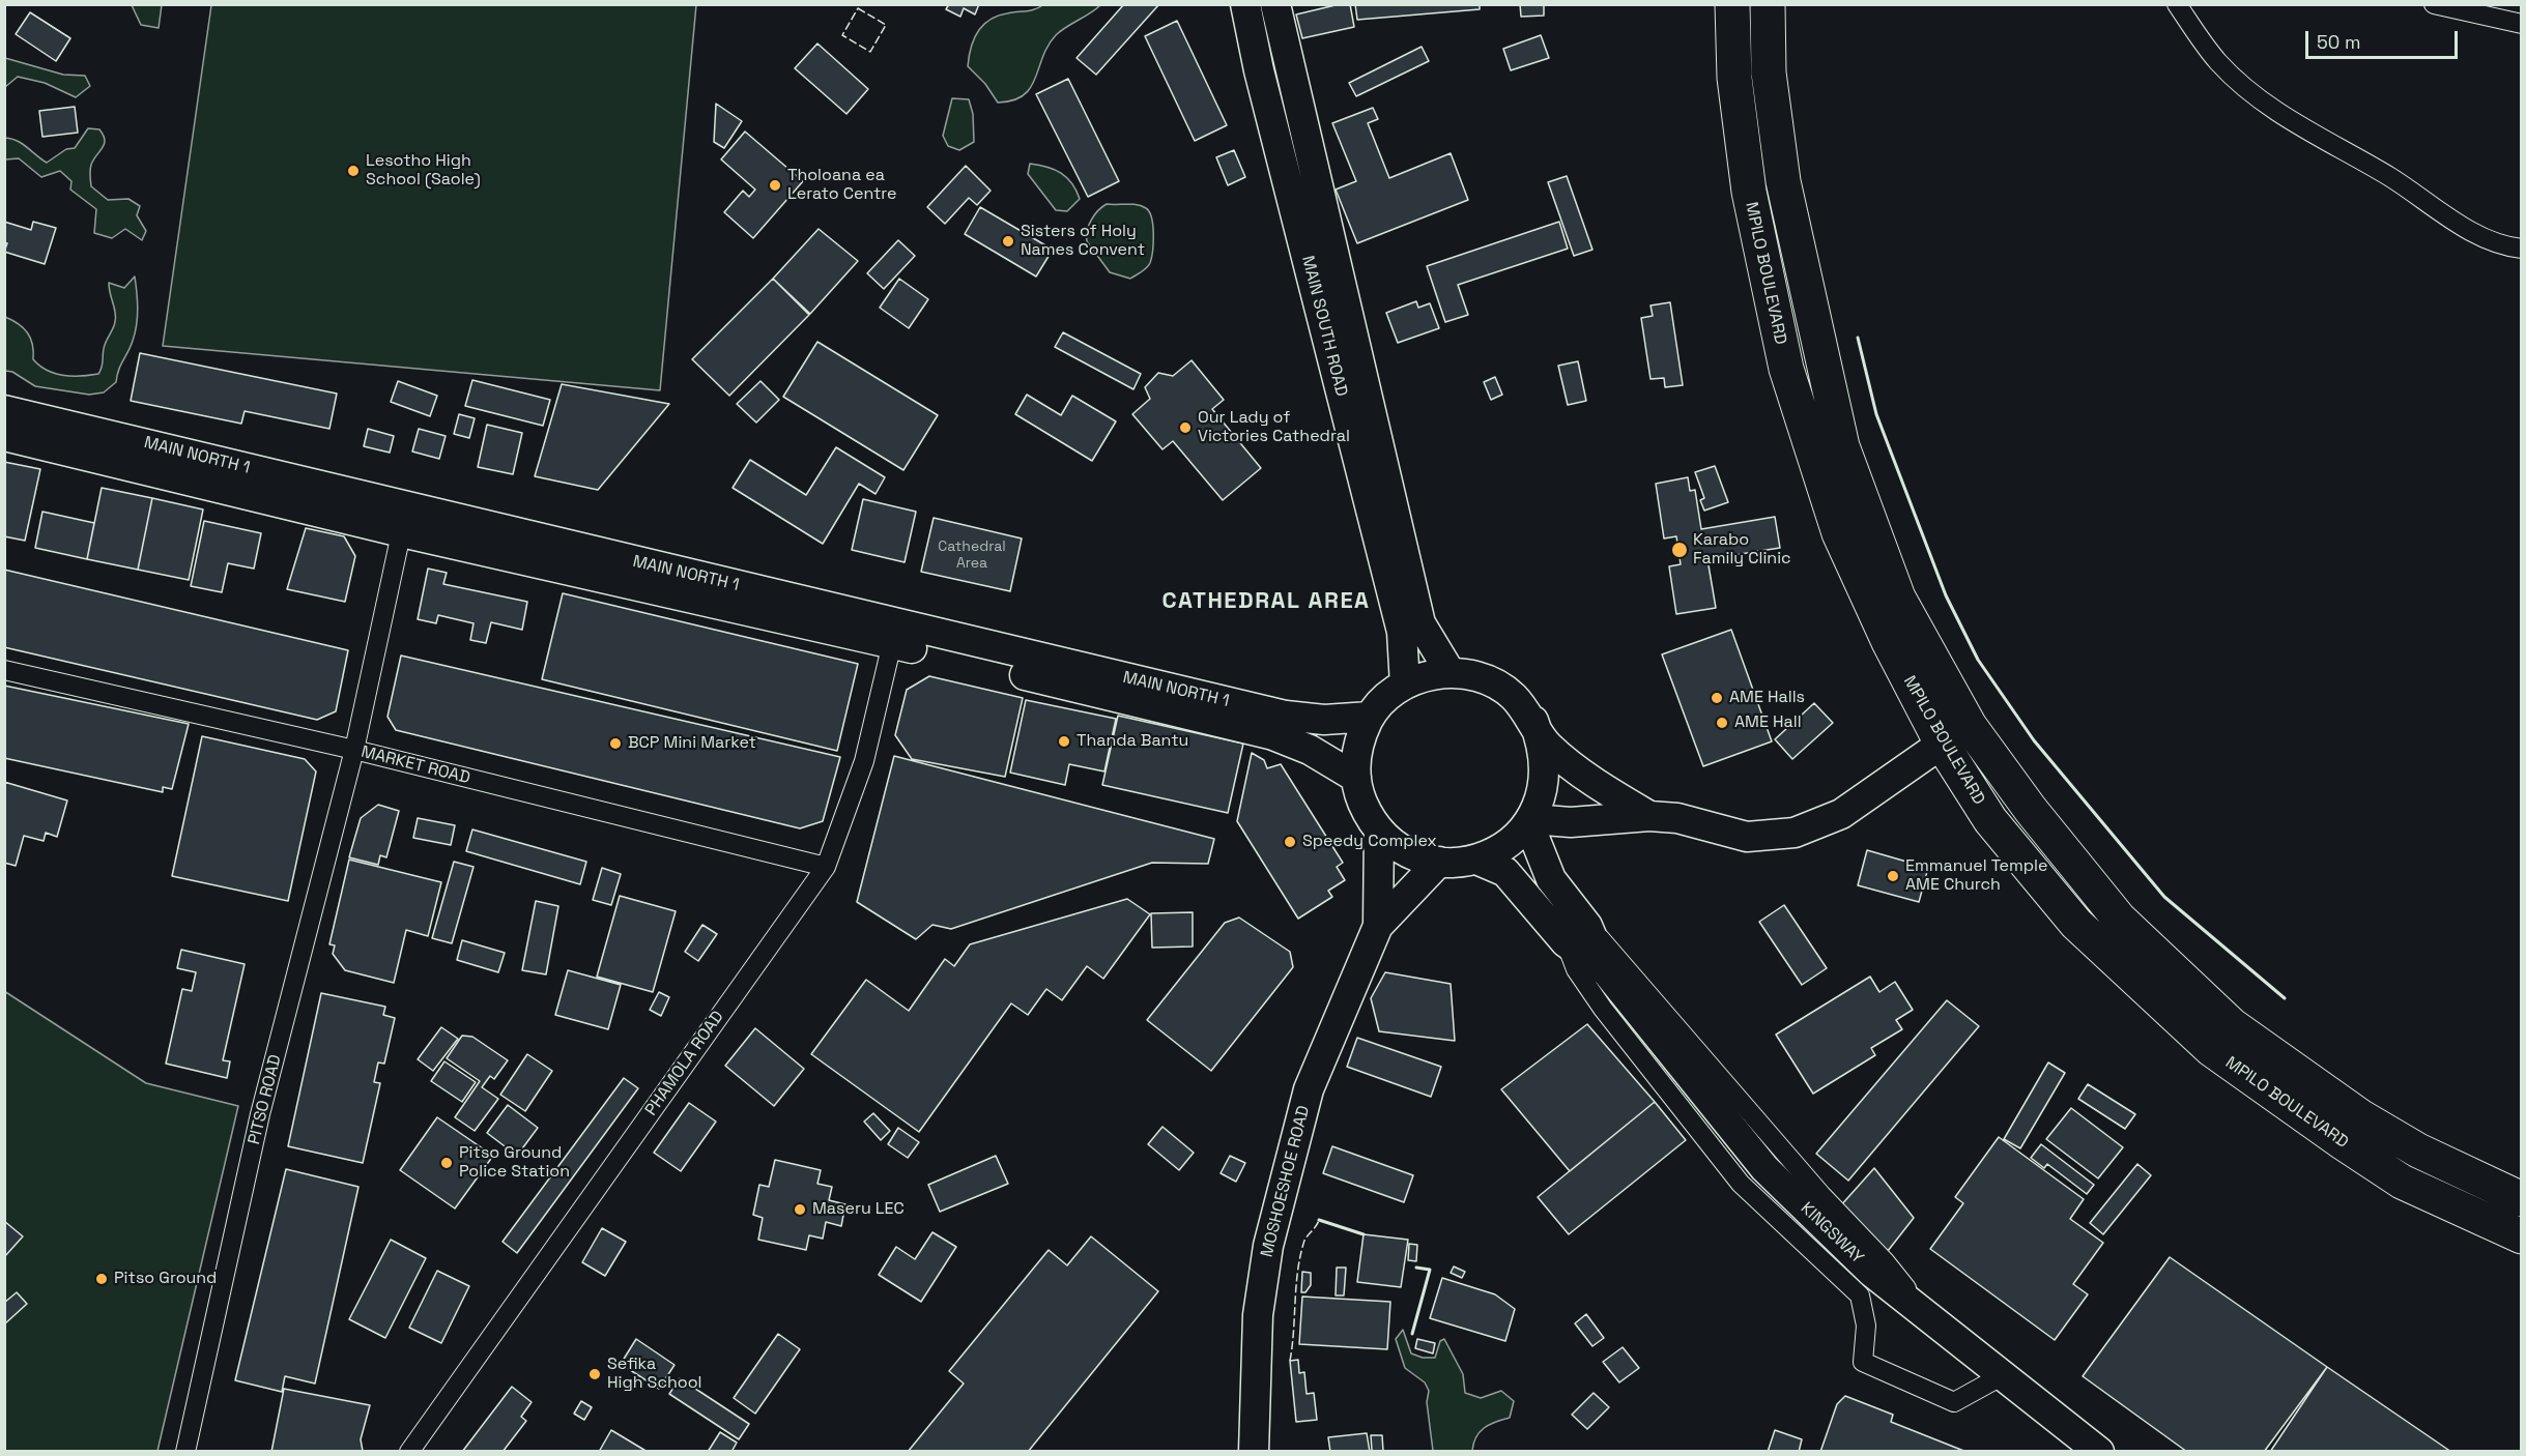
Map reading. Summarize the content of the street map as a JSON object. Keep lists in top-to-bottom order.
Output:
{
  "streets": {
    "highway": ["MPILO BOULEVARD"],
    "main road": [
      "MAIN SOUTH ROAD",
      "MAIN NORTH 1",
      "MOSHOESHOE ROAD",
      "KINGSWAY"
    ],
    "street": ["MARKET ROAD", "PHAMOLA ROAD", "PITSO ROAD"]
  },
  "crossings": [
    ["MAIN SOUTH ROAD", "MAIN NORTH 1"],
    ["MAIN SOUTH ROAD", "MOSHOESHOE ROAD"],
    ["MAIN SOUTH ROAD", "KINGSWAY"],
    ["MAIN NORTH 1", "PHAMOLA ROAD"],
    ["MAIN NORTH 1", "PITSO ROAD"],
    ["MAIN NORTH 1", "MOSHOESHOE ROAD"],
    ["MAIN NORTH 1", "KINGSWAY"],
    ["MARKET ROAD", "PHAMOLA ROAD"],
    ["MARKET ROAD", "PITSO ROAD"],
    ["MOSHOESHOE ROAD", "KINGSWAY"]
  ],
  "districts": ["CATHEDRAL AREA"],
  "places": [
    "Lesotho High School (Saole)",
    "Tholoana ea Lerato Centre",
    "Sisters of Holy Names Convent",
    "Our Lady of Victories Cathedral",
    "Karabo Family Clinic",
    "AME Halls",
    "AME Hall",
    "Thanda Bantu",
    "BCP Mini Market",
    "Speedy Complex",
    "Emmanuel Temple AME Church",
    "Pitso Ground Police Station",
    "Maseru LEC",
    "Pitso Ground",
    "Sefika High School"
  ],
  "house_numbers": ["Cathedral Area"],
  "scale_bar": "50 m"
}
